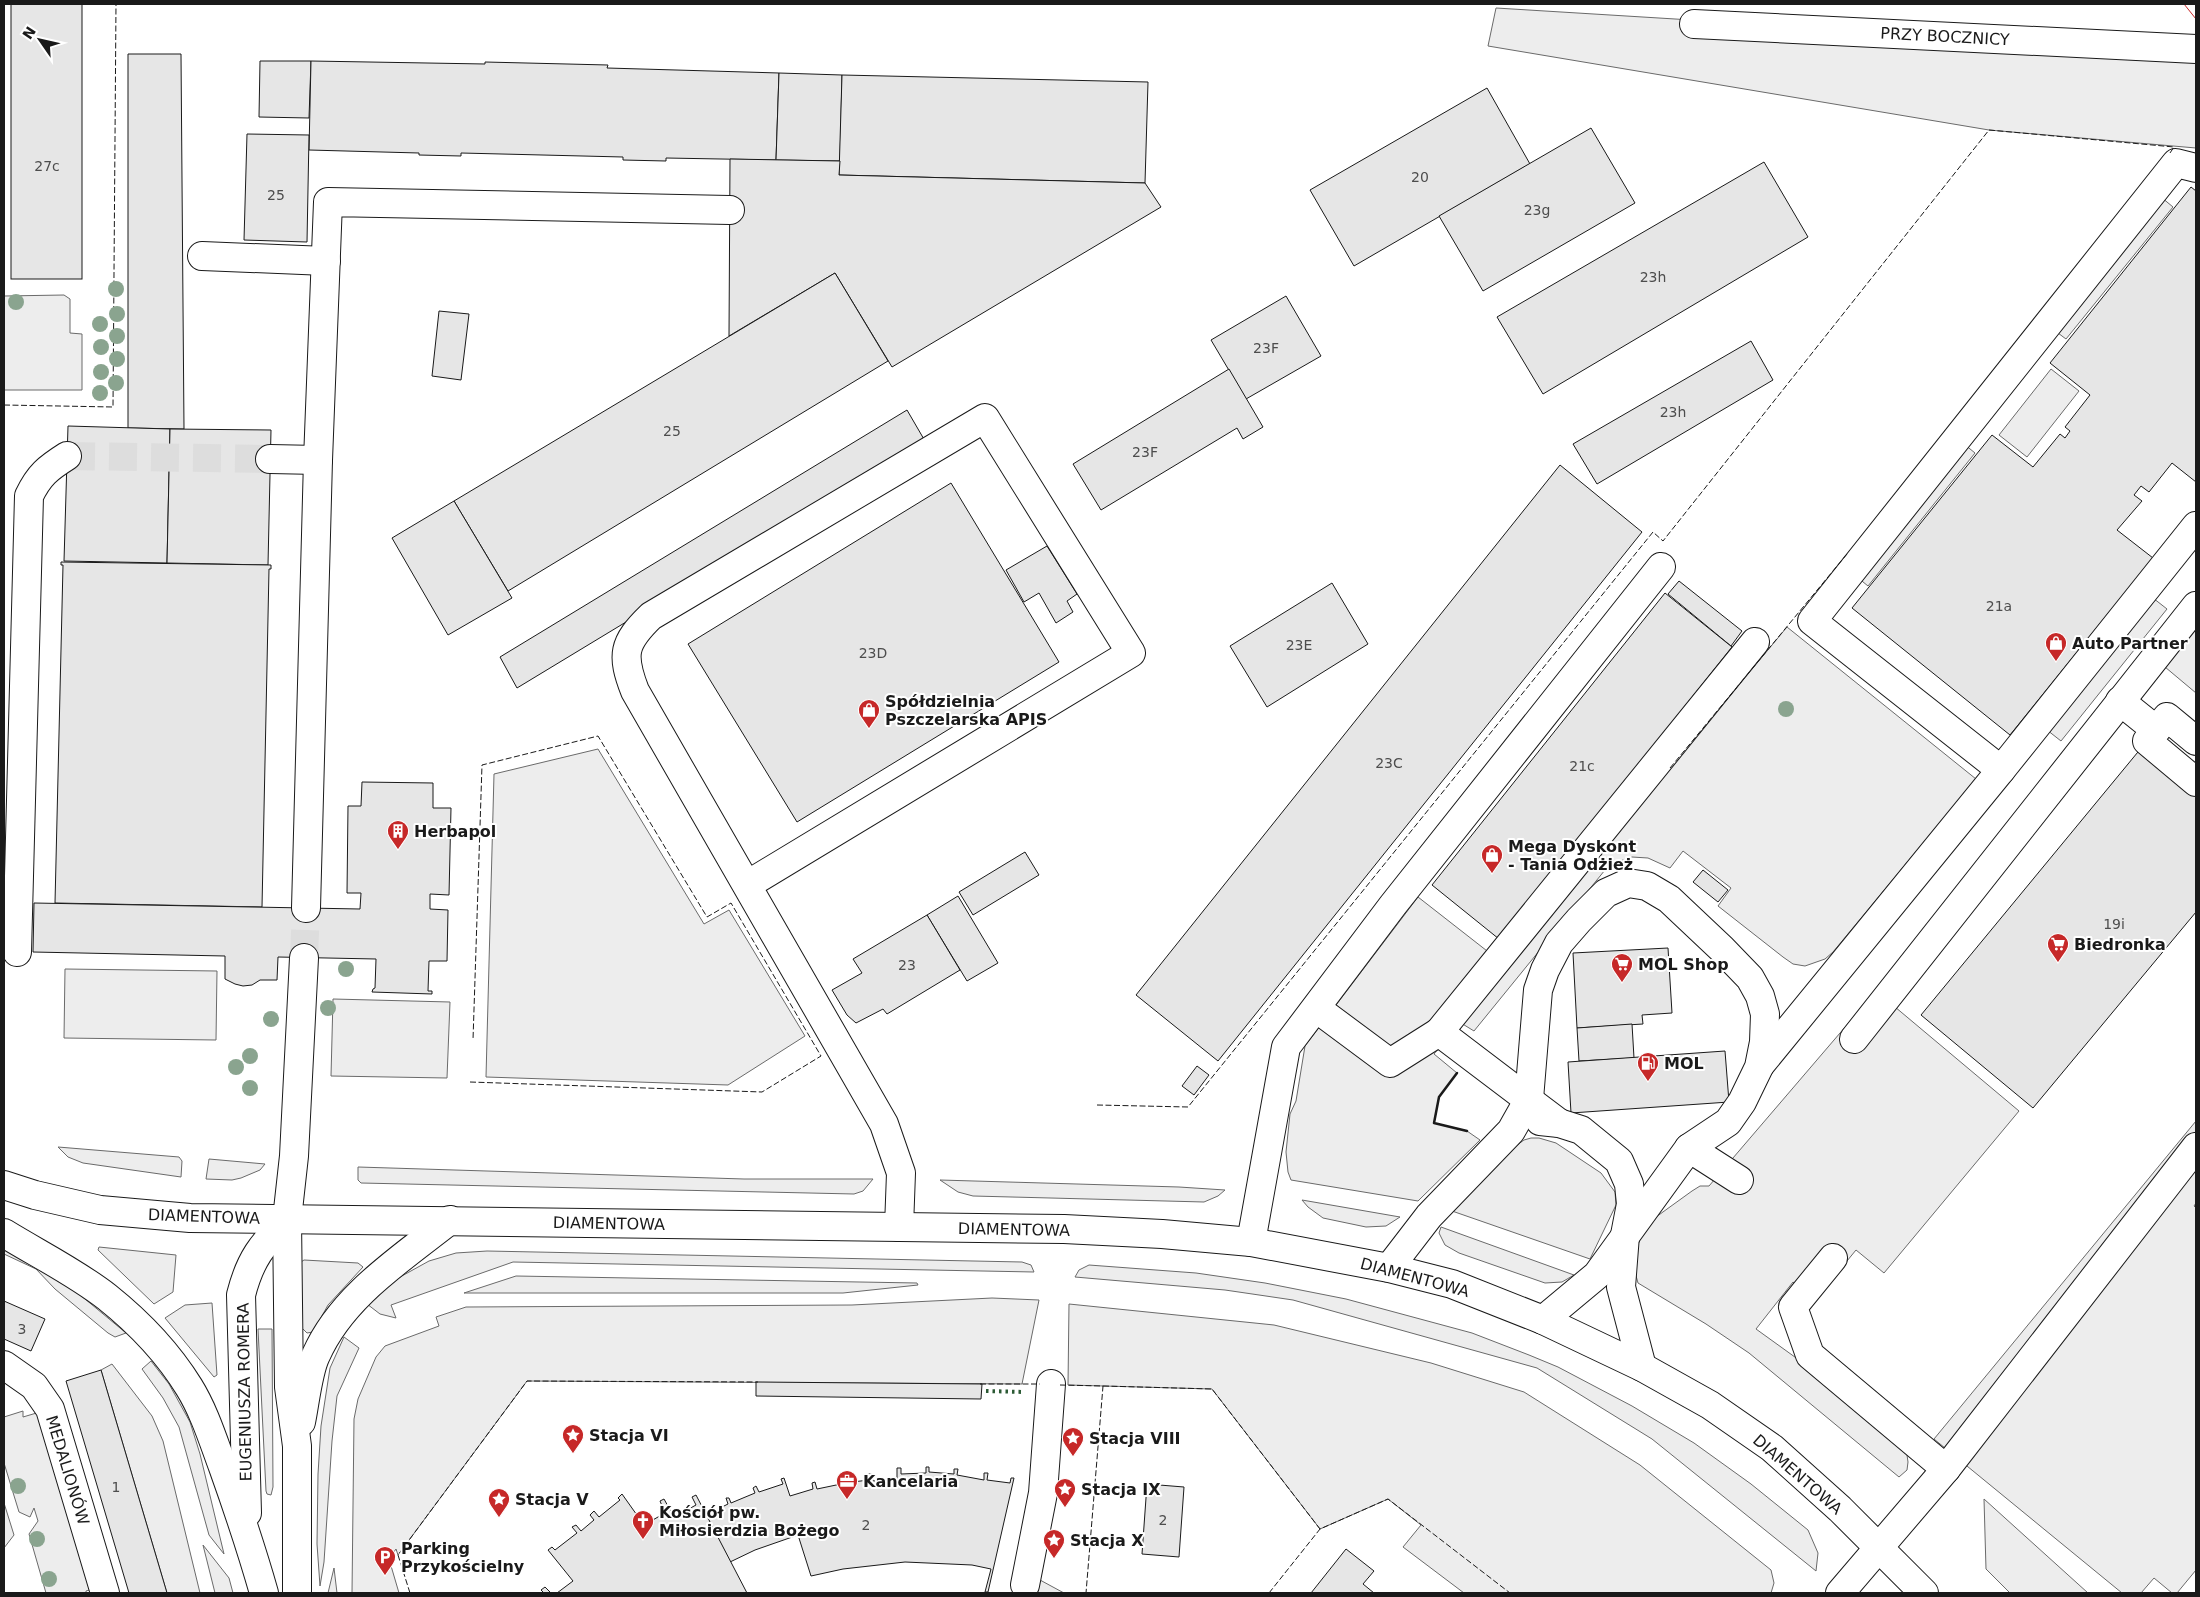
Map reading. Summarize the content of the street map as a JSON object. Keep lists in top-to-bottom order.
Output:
{
  "streets": {
    "street": [
      "PRZY BOCZNICY",
      "DIAMENTOWA",
      "EUGENIUSZA ROMERA",
      "MEDALIONÓW"
    ]
  },
  "crossings": [
    ["DIAMENTOWA", "EUGENIUSZA ROMERA"]
  ],
  "places": {
    "shop": ["Auto Partner", "Spółdzielnia Pszczelarska APIS", "Mega Dyskont - Tania Odżież"],
    "building": ["Herbapol"],
    "supermarket": ["Biedronka", "MOL Shop"],
    "fuel station": ["MOL"],
    "place": [
      "Stacja VI",
      "Stacja VIII",
      "Stacja IX",
      "Stacja V",
      "Stacja X"
    ],
    "office": ["Kancelaria"],
    "church": ["Kościół pw. Miłosierdzia Bożego"],
    "parking": ["Parking Przykościelny"]
  },
  "house_numbers": [
    "27c",
    "20",
    "25",
    "23g",
    "23h",
    "23F",
    "23h",
    "25",
    "23F",
    "21a",
    "23E",
    "23D",
    "23C",
    "21c",
    "19i",
    "23",
    "3",
    "1",
    "2",
    "2"
  ],
  "north": "top left"
}
